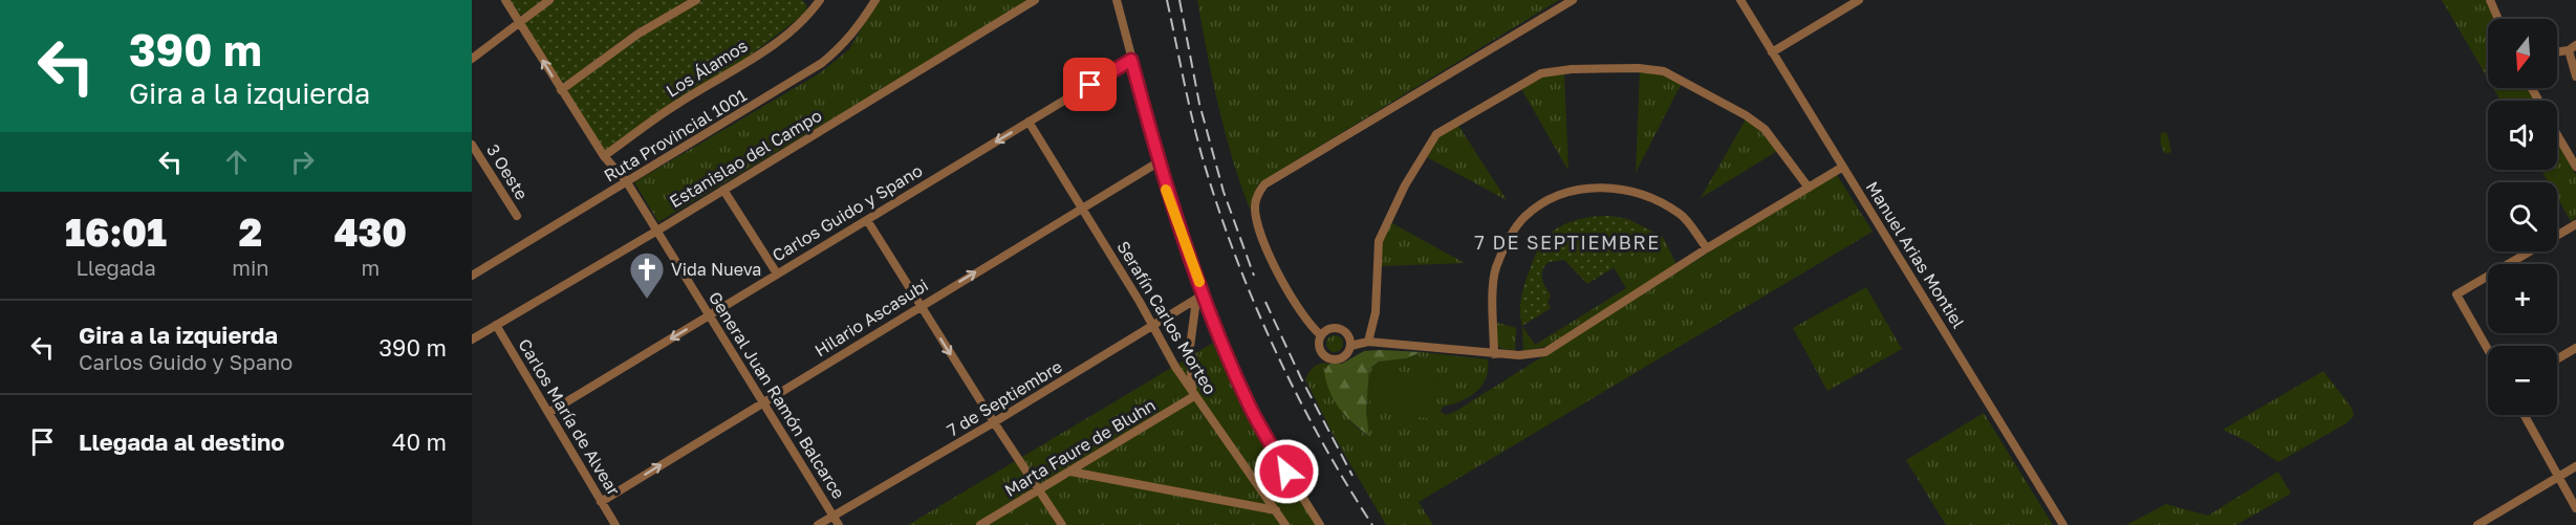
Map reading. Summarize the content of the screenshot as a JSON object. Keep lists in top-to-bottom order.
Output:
{
  "streets": {
    "street": [
      "Los Álamos",
      "Ruta Provincial 1001",
      "Estanislao del Campo",
      "3 Oeste",
      "Carlos Guido y Spano",
      "Manuel Arias Montiel",
      "Hilario Ascasubi",
      "Serafín Carlos Morteo",
      "General Juan Ramón Balcarce",
      "7 de Septiembre",
      "Carlos María de Alvear",
      "Marta Faure de Bluhn"
    ]
  },
  "crossings": [
    ["Los Álamos", "General Juan Ramón Balcarce"],
    ["Ruta Provincial 1001", "General Juan Ramón Balcarce"],
    ["Estanislao del Campo", "General Juan Ramón Balcarce"],
    ["Estanislao del Campo", "Carlos María de Alvear"],
    ["Carlos Guido y Spano", "Serafín Carlos Morteo"],
    ["Carlos Guido y Spano", "General Juan Ramón Balcarce"],
    ["Carlos Guido y Spano", "Carlos María de Alvear"],
    ["Hilario Ascasubi", "Serafín Carlos Morteo"],
    ["Hilario Ascasubi", "General Juan Ramón Balcarce"],
    ["Hilario Ascasubi", "Carlos María de Alvear"],
    ["Serafín Carlos Morteo", "7 de Septiembre"],
    ["Serafín Carlos Morteo", "Marta Faure de Bluhn"],
    ["General Juan Ramón Balcarce", "7 de Septiembre"]
  ],
  "one_way": ["Carlos Guido y Spano", "Hilario Ascasubi"],
  "districts": ["7 DE SEPTIEMBRE"],
  "places": {
    "church": ["Vida Nueva"]
  },
  "north": "bottom",
  "page": {
    "turn": ["390 m", "Gira a la izquierda"],
    "map_buttons": ["+", "−"],
    "eta": [
      "16:01",
      "Llegada",
      "2",
      "min",
      "430",
      "m"
    ],
    "list": [
      {
        "name": "Gira a la izquierda",
        "note": "Carlos Guido y Spano",
        "value": "390 m"
      },
      {
        "name": "Llegada al destino",
        "value": "40 m"
      }
    ]
  }
}
